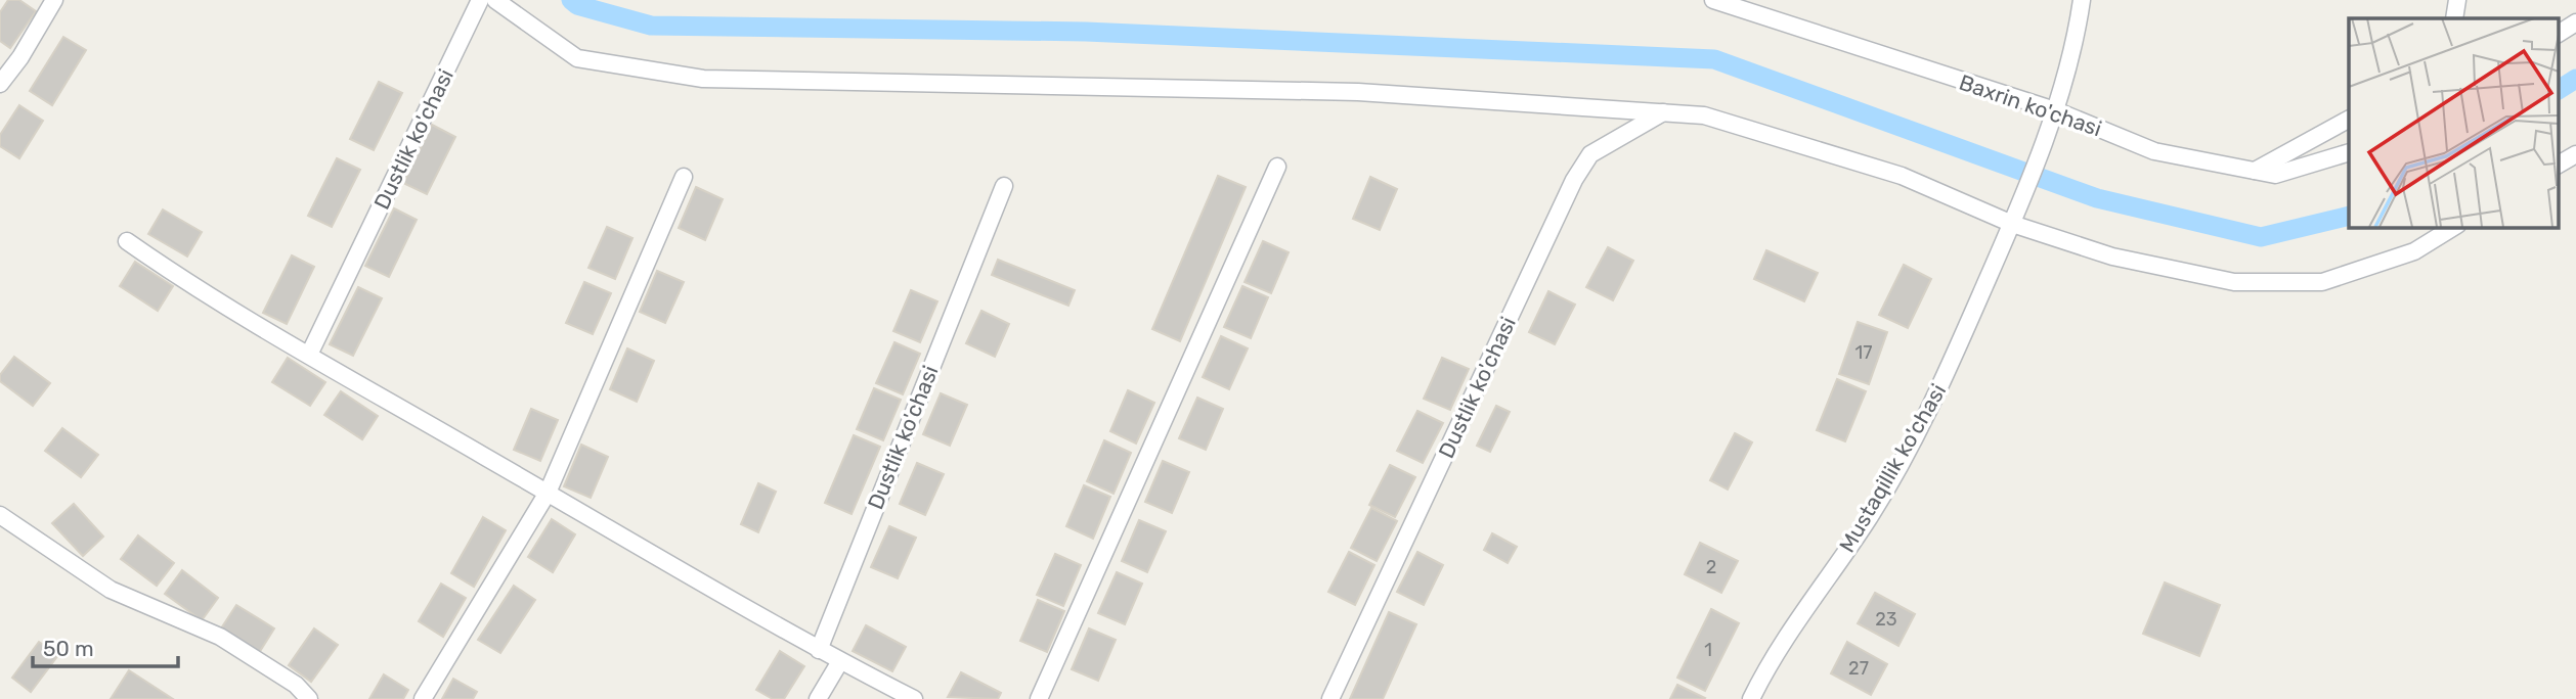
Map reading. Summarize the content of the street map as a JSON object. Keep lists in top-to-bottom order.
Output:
{
  "streets": {
    "street": ["Baxrin ko'chasi", "Dustlik ko'chasi", "Mustaqillik ko'chasi"]
  },
  "crossings": [
    ["Baxrin ko'chasi", "Mustaqillik ko'chasi"]
  ],
  "house_numbers": [
    "17",
    "2",
    "23",
    "1",
    "27"
  ],
  "scale_bar": "50 m"
}
